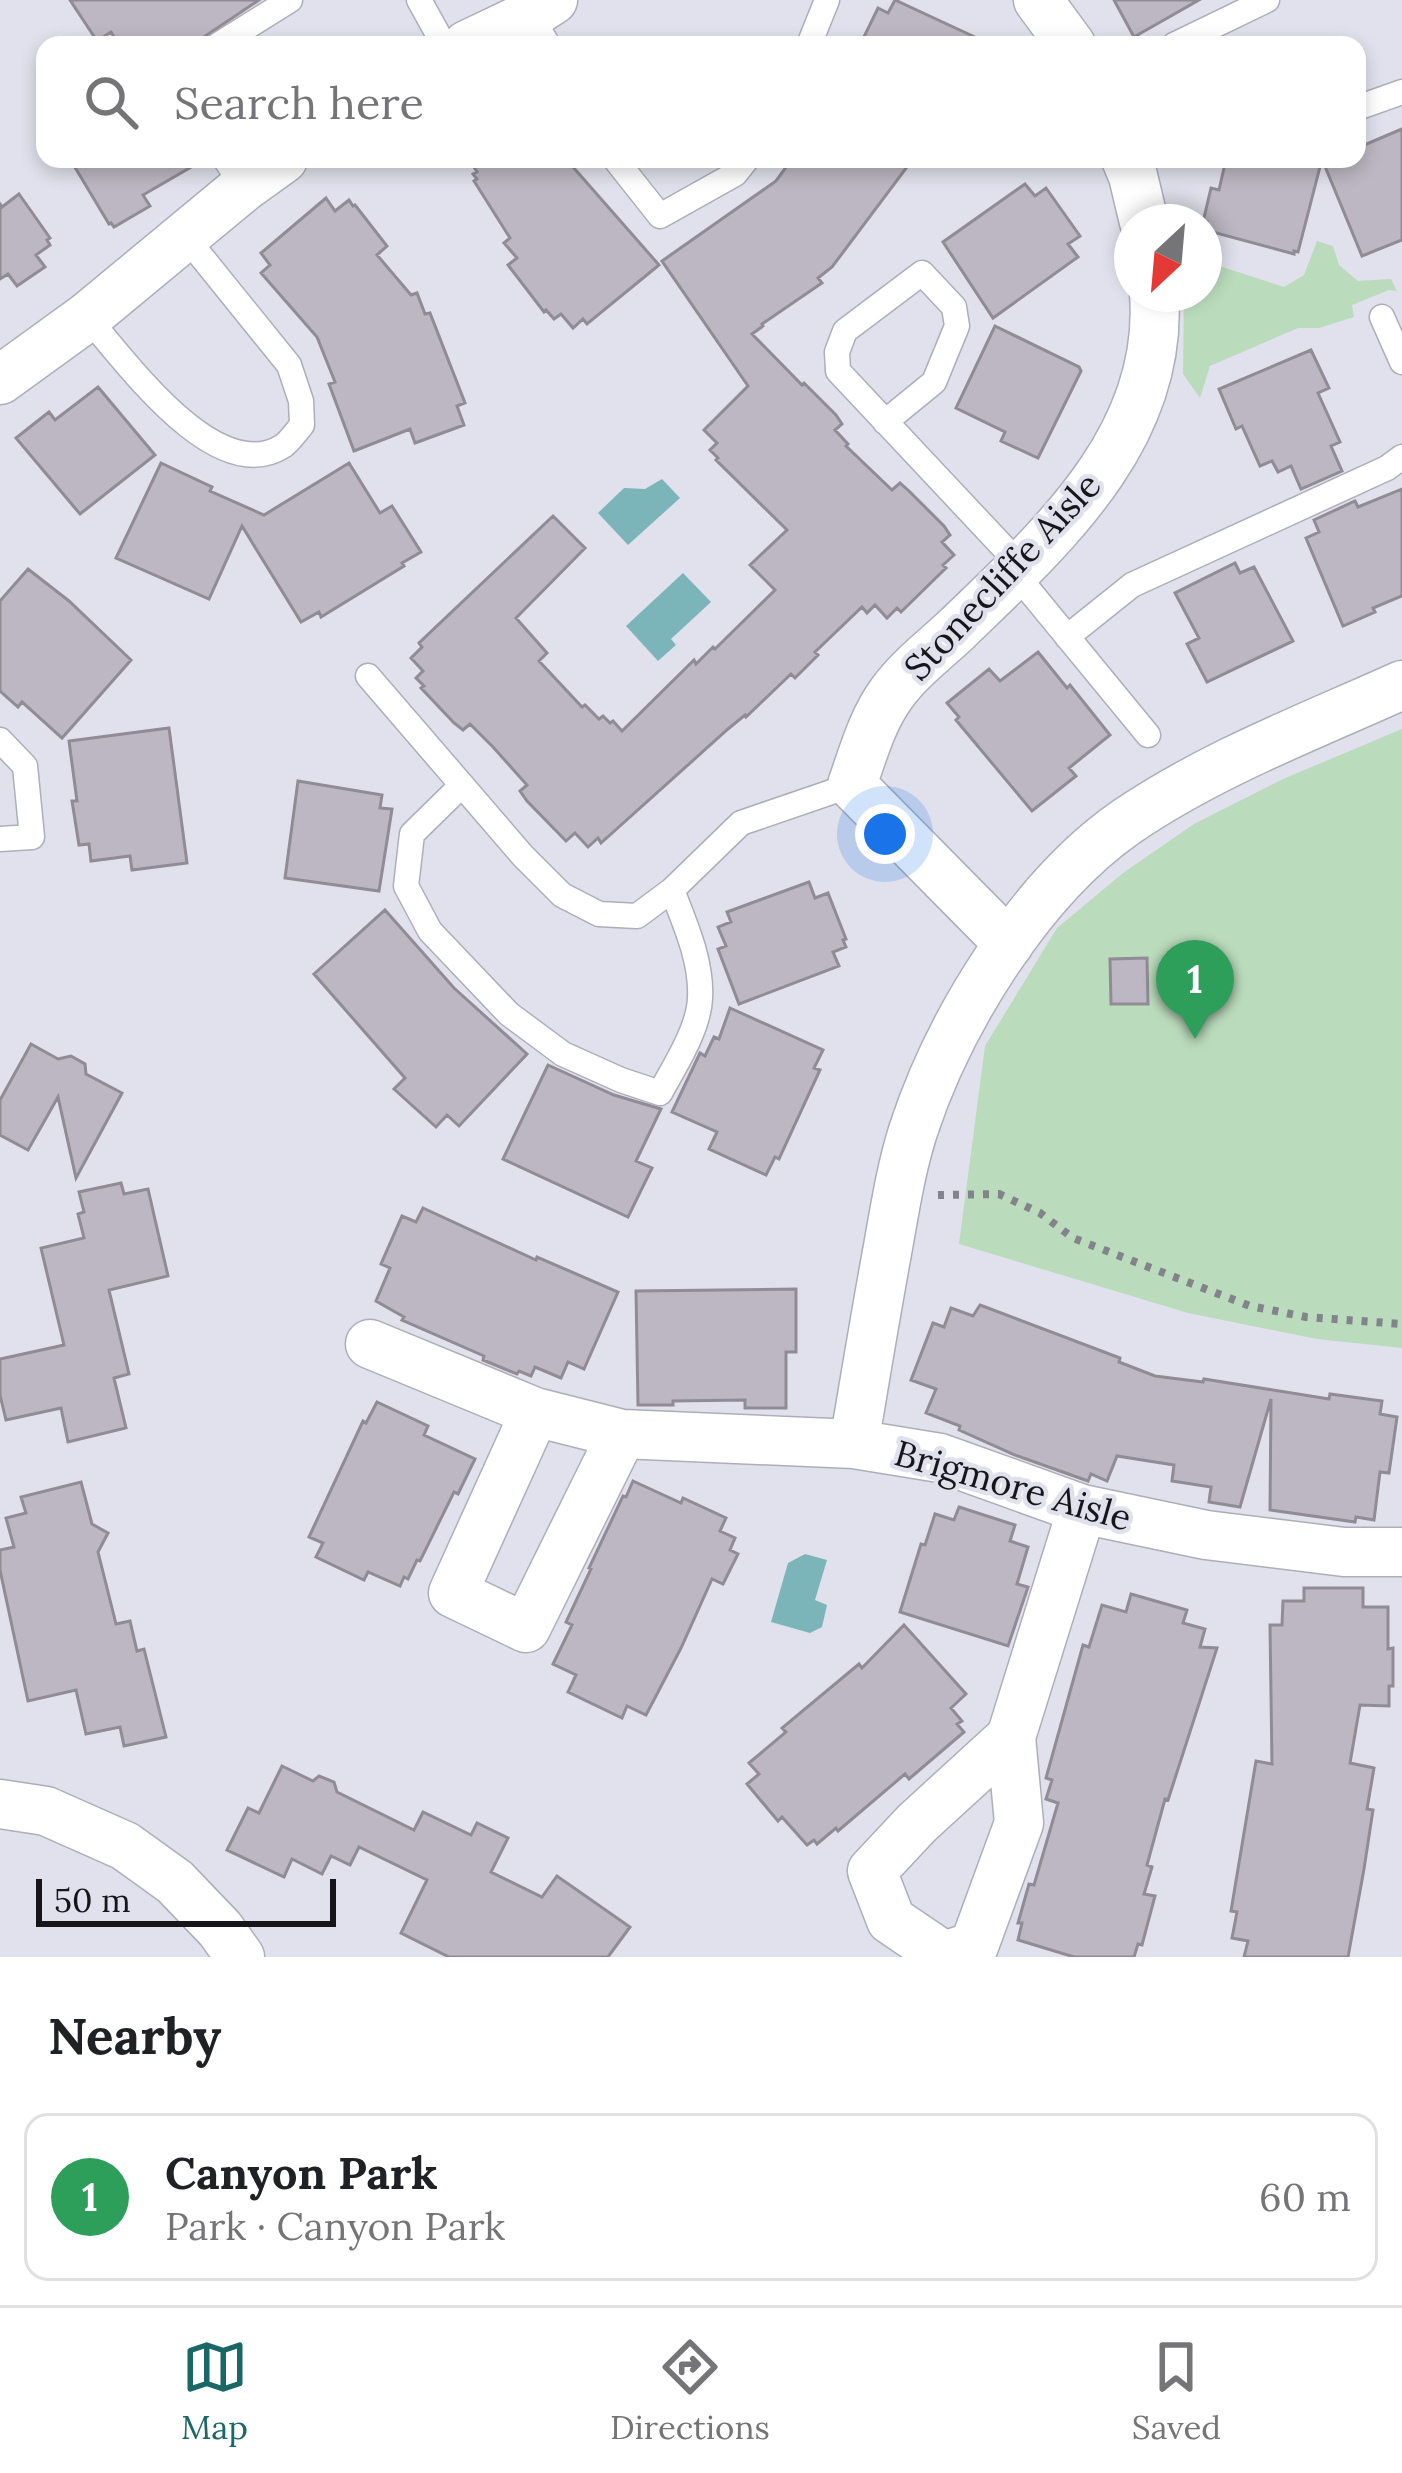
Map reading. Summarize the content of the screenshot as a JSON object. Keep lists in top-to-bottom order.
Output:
{
  "streets": {
    "street": ["Stonecliffe Aisle", "Brigmore Aisle"]
  },
  "scale_bar": "50 m",
  "north": "bottom left",
  "page": {
    "search": "Search here",
    "pins": "1",
    "scale": "50 m",
    "heading": "Nearby",
    "list": [
      {
        "mark": "1",
        "name": "Canyon Park",
        "note": "Park · Canyon Park",
        "value": "60 m"
      }
    ],
    "nav": ["Map", "Directions", "Saved"]
  }
}
